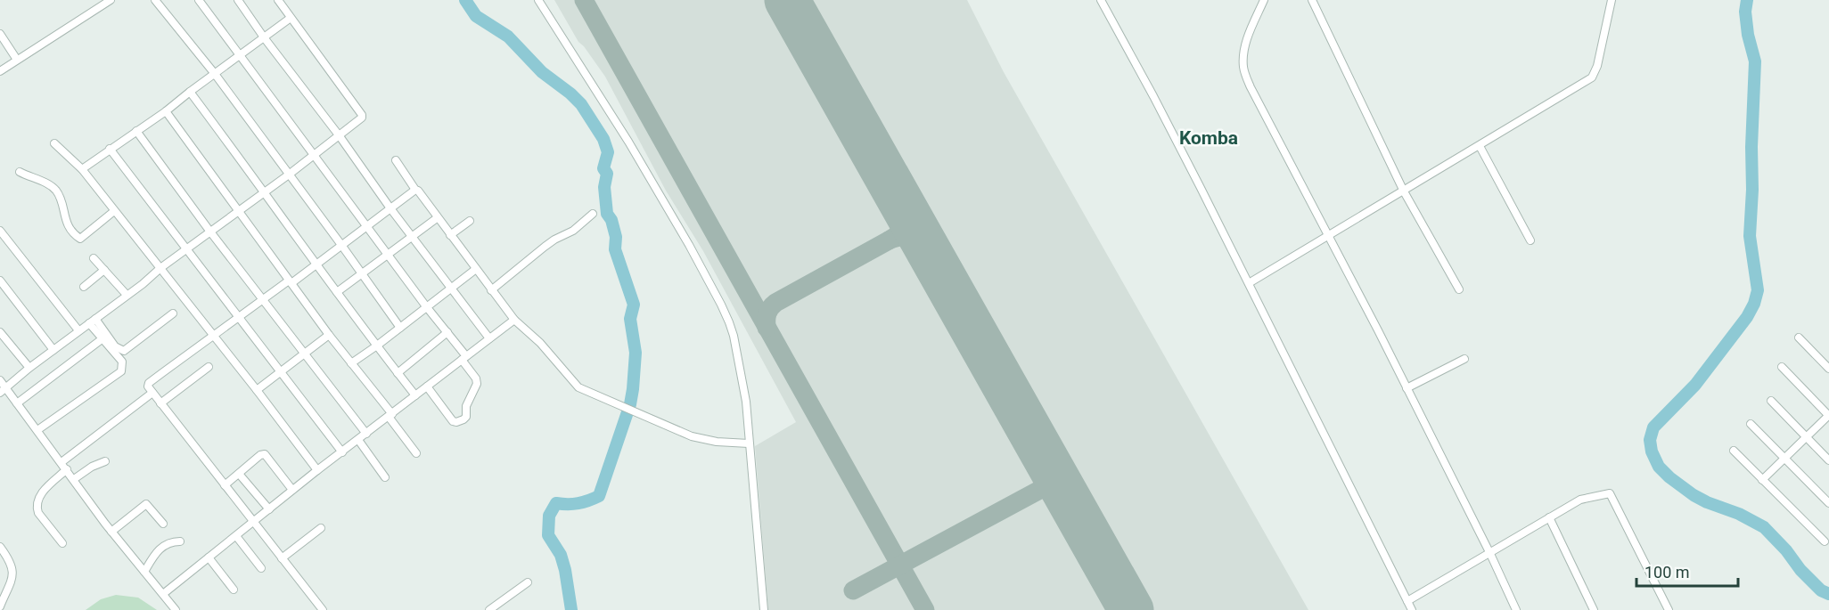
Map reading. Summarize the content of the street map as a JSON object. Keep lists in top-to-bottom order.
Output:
{
  "districts": ["Komba"],
  "scale_bar": "100 m"
}
